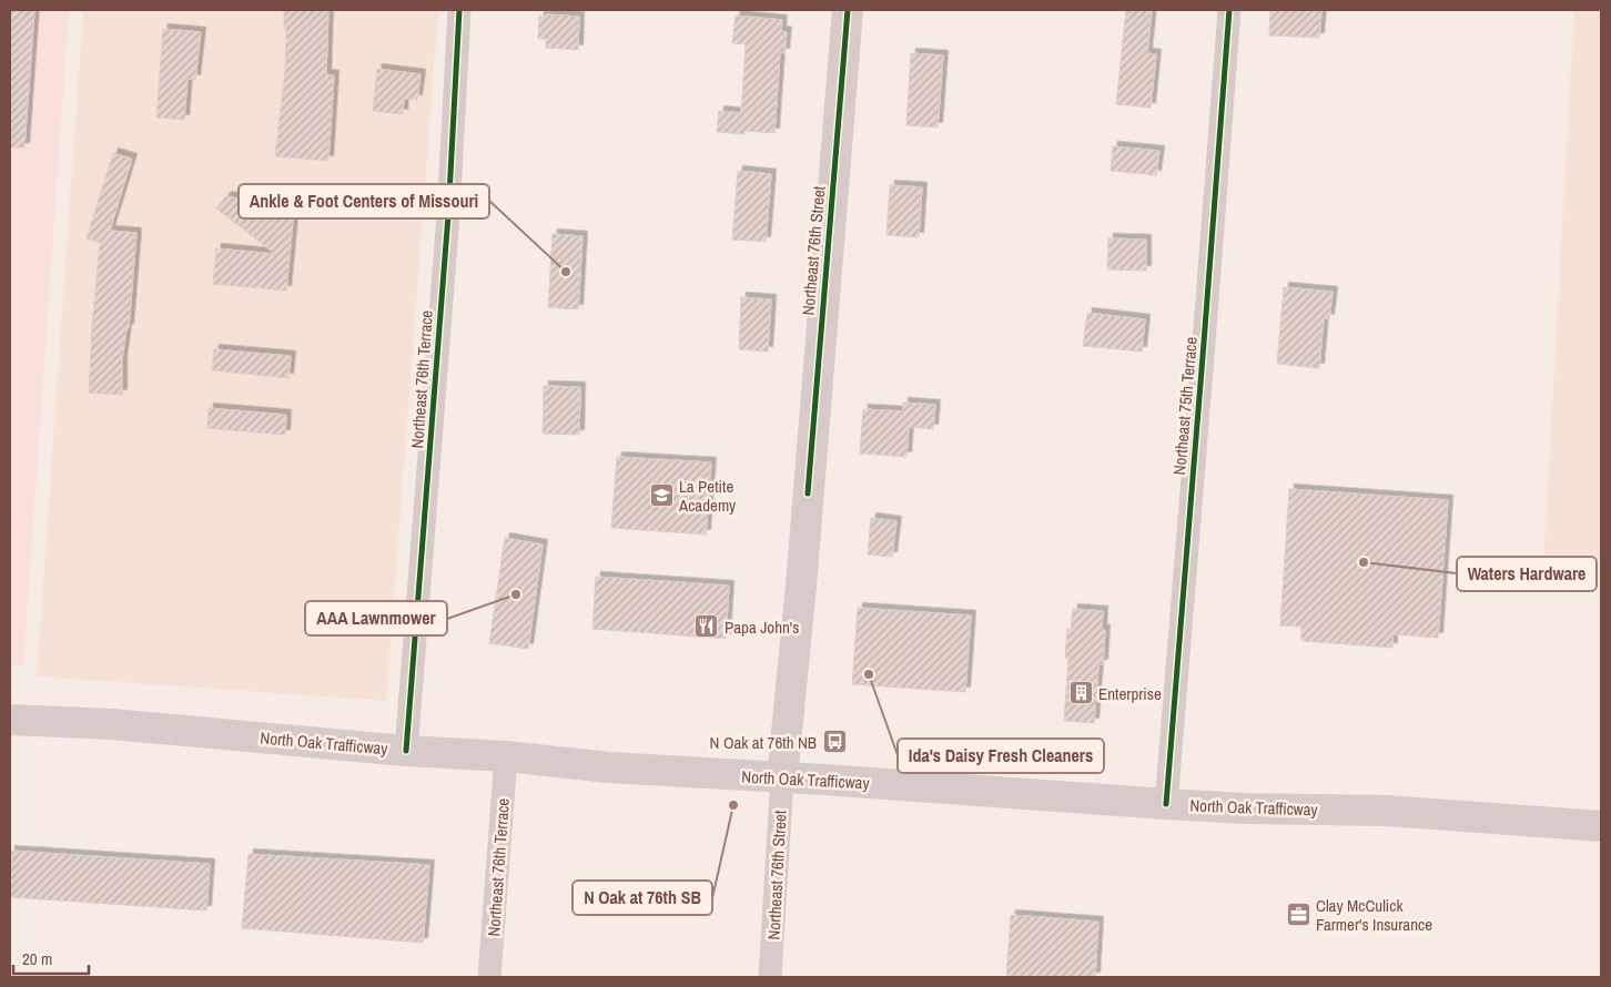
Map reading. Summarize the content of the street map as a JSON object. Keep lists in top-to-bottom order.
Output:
{
  "streets": {
    "main road": ["Northeast 76th Street", "North Oak Trafficway"],
    "street": ["Northeast 76th Terrace", "Northeast 75th Terrace"]
  },
  "crossings": [
    ["Northeast 76th Street", "North Oak Trafficway"],
    ["Northeast 76th Terrace", "North Oak Trafficway"],
    ["Northeast 75th Terrace", "North Oak Trafficway"]
  ],
  "places": {
    "other": [
      "Ankle & Foot Centers of Missouri",
      "Waters Hardware",
      "AAA Lawnmower",
      "Ida's Daisy Fresh Cleaners",
      "N Oak at 76th SB"
    ],
    "school or university": ["La Petite Academy"],
    "restaurant": ["Papa John's"],
    "building": ["Enterprise"],
    "bus stop": ["N Oak at 76th NB"],
    "office": ["Clay McCulick Farmer's Insurance"]
  },
  "scale_bar": "20 m"
}
